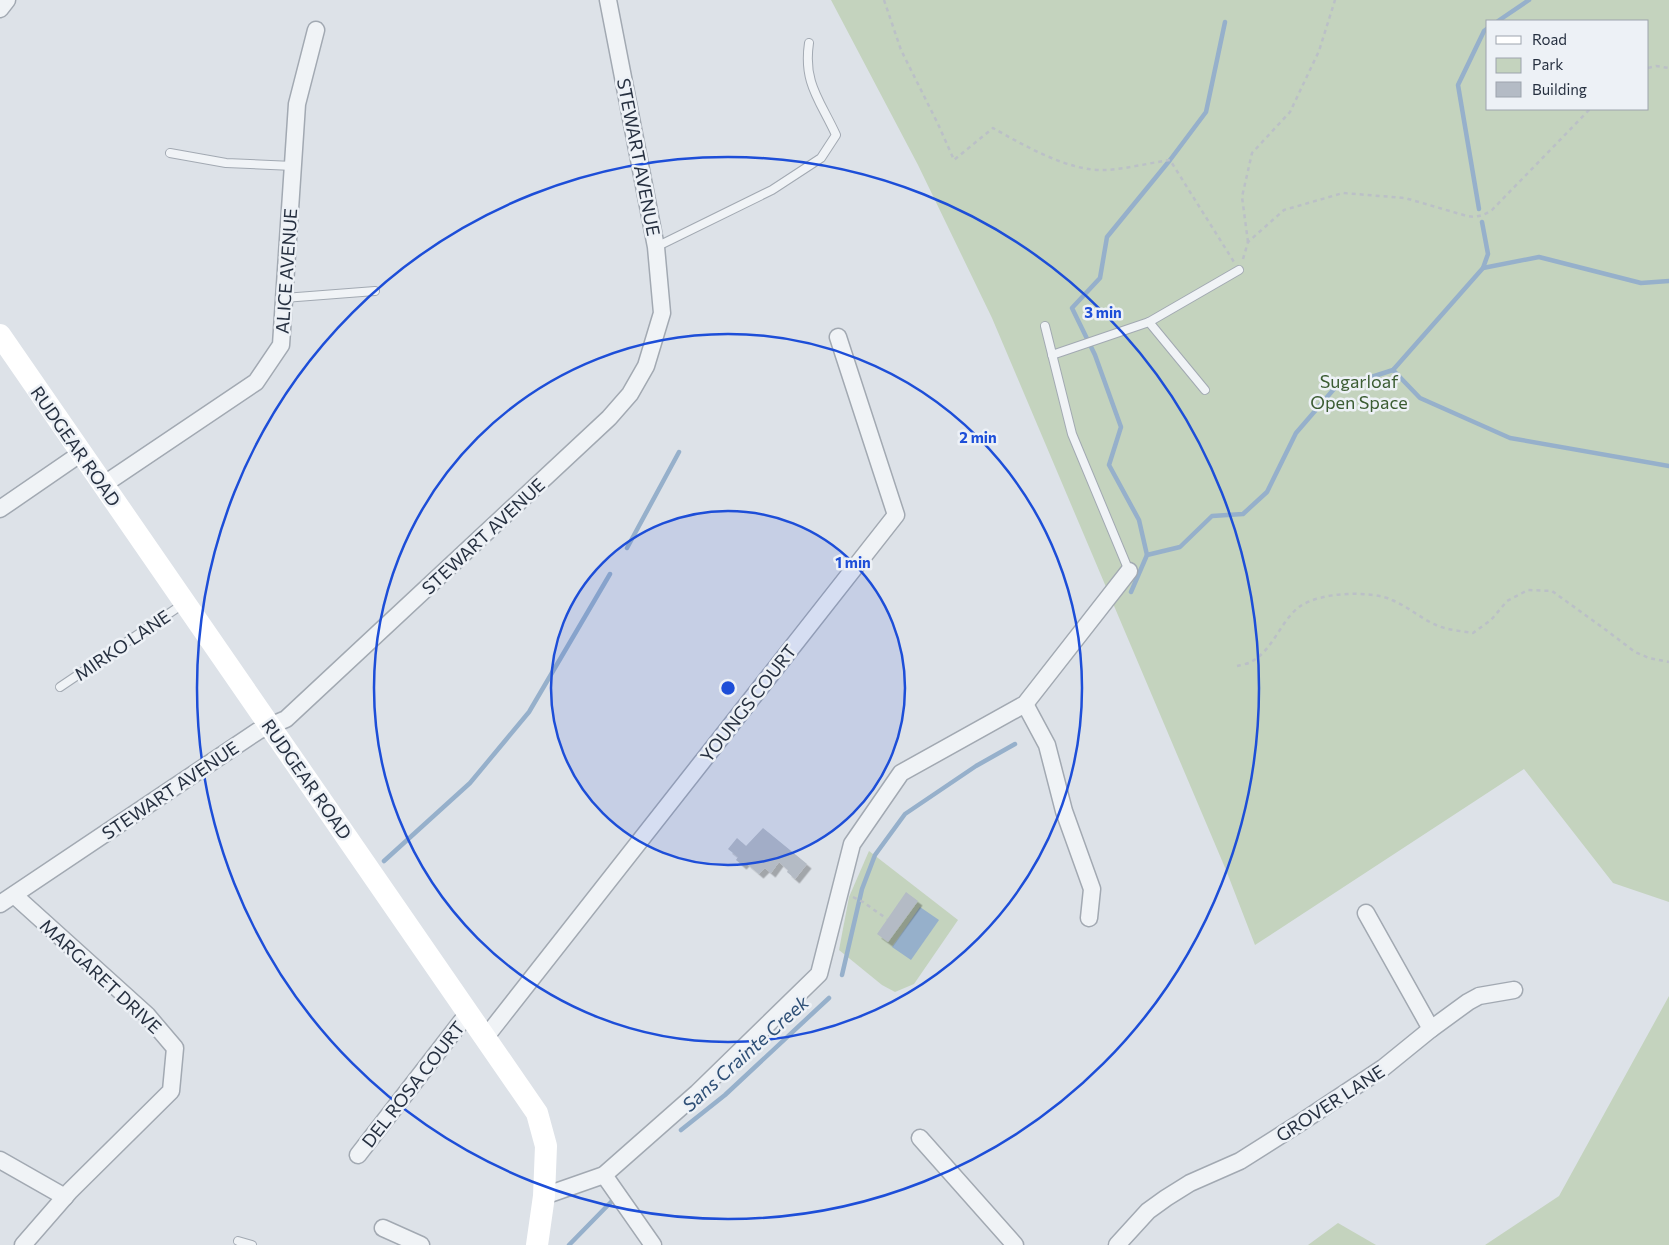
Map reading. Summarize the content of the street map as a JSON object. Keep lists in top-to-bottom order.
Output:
{
  "streets": {
    "street": [
      "STEWART AVENUE",
      "ALICE AVENUE",
      "RUDGEAR ROAD",
      "YOUNGS COURT",
      "MARGARET DRIVE",
      "DEL ROSA COURT",
      "GROVER LANE"
    ],
    "lane": ["MIRKO LANE"]
  },
  "crossings": [
    ["STEWART AVENUE", "RUDGEAR ROAD"],
    ["STEWART AVENUE", "MARGARET DRIVE"],
    ["ALICE AVENUE", "RUDGEAR ROAD"],
    ["RUDGEAR ROAD", "MIRKO LANE"],
    ["RUDGEAR ROAD", "YOUNGS COURT"],
    ["RUDGEAR ROAD", "DEL ROSA COURT"]
  ],
  "water": ["Sans Crainte Creek"],
  "parks": ["Sugarloaf Open Space"],
  "legend": ["Road", "Park", "Building"],
  "rings": ["3 min", "2 min", "1 min"]
}
